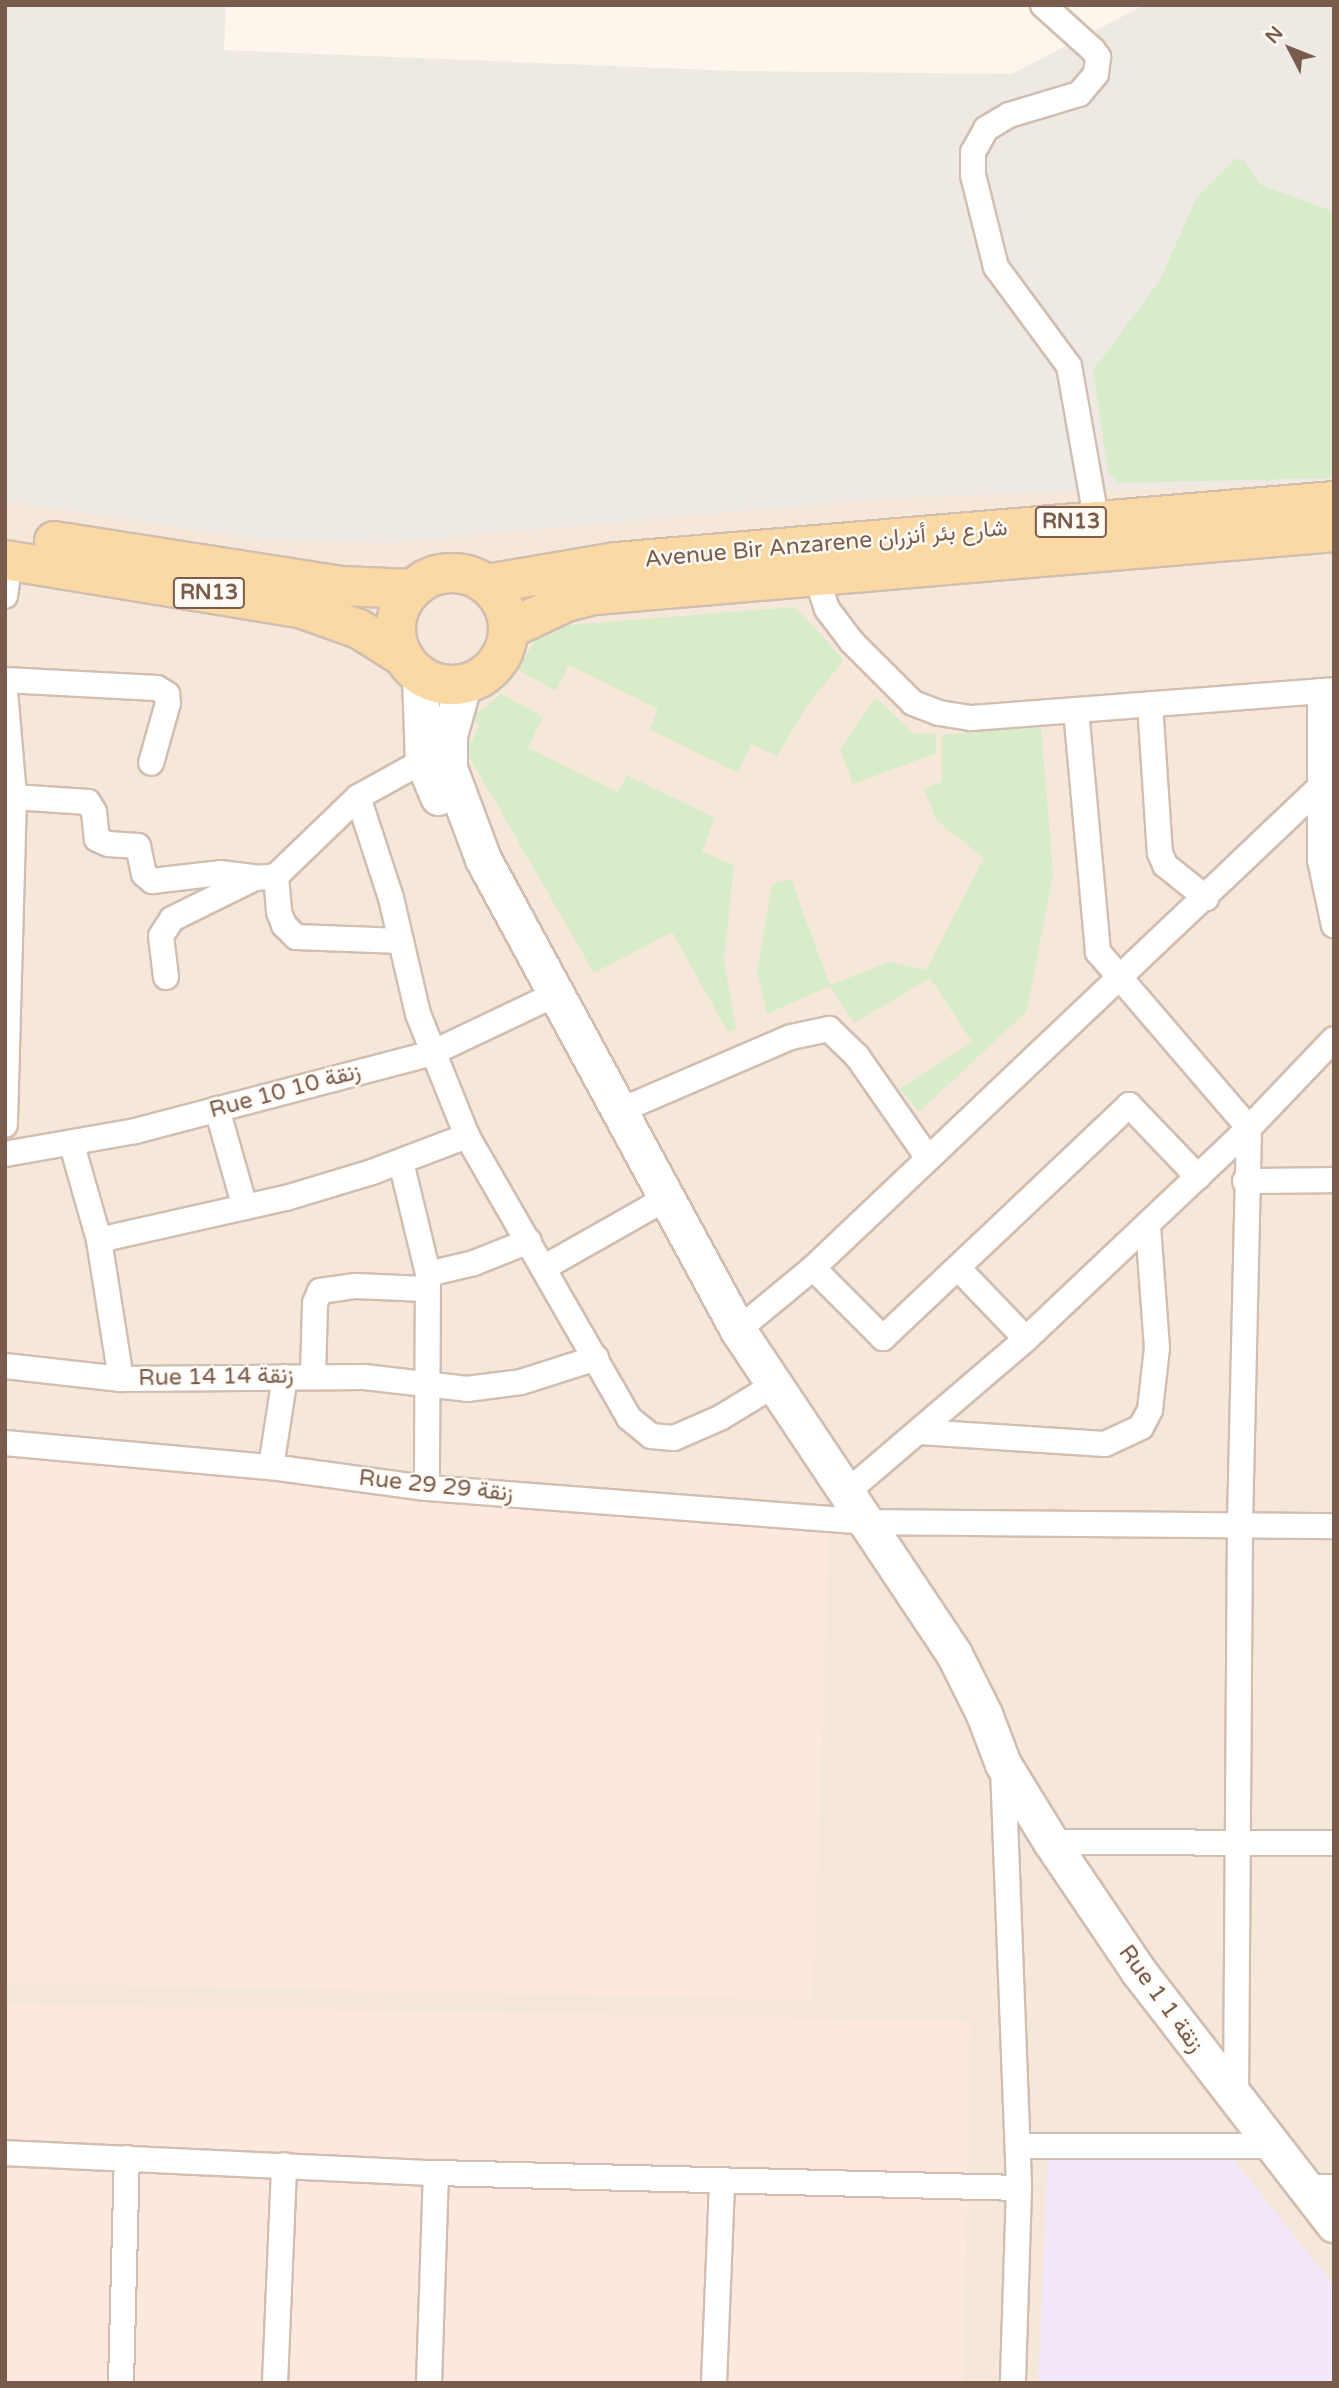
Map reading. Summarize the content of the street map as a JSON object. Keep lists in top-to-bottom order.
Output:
{
  "streets": {
    "main road": ["RN13", "Avenue Bir Anzarene شارع بئر أنزران"],
    "street": [
      "Rue 10 زنقة 10",
      "Rue 14 زنقة 14",
      "Rue 29 زنقة 29",
      "Rue 1 زنقة 1"
    ]
  },
  "crossings": [
    ["Rue 10 زنقة 10", "Rue 1 زنقة 1"],
    ["Rue 29 زنقة 29", "Rue 1 زنقة 1"]
  ],
  "north": "top left"
}
